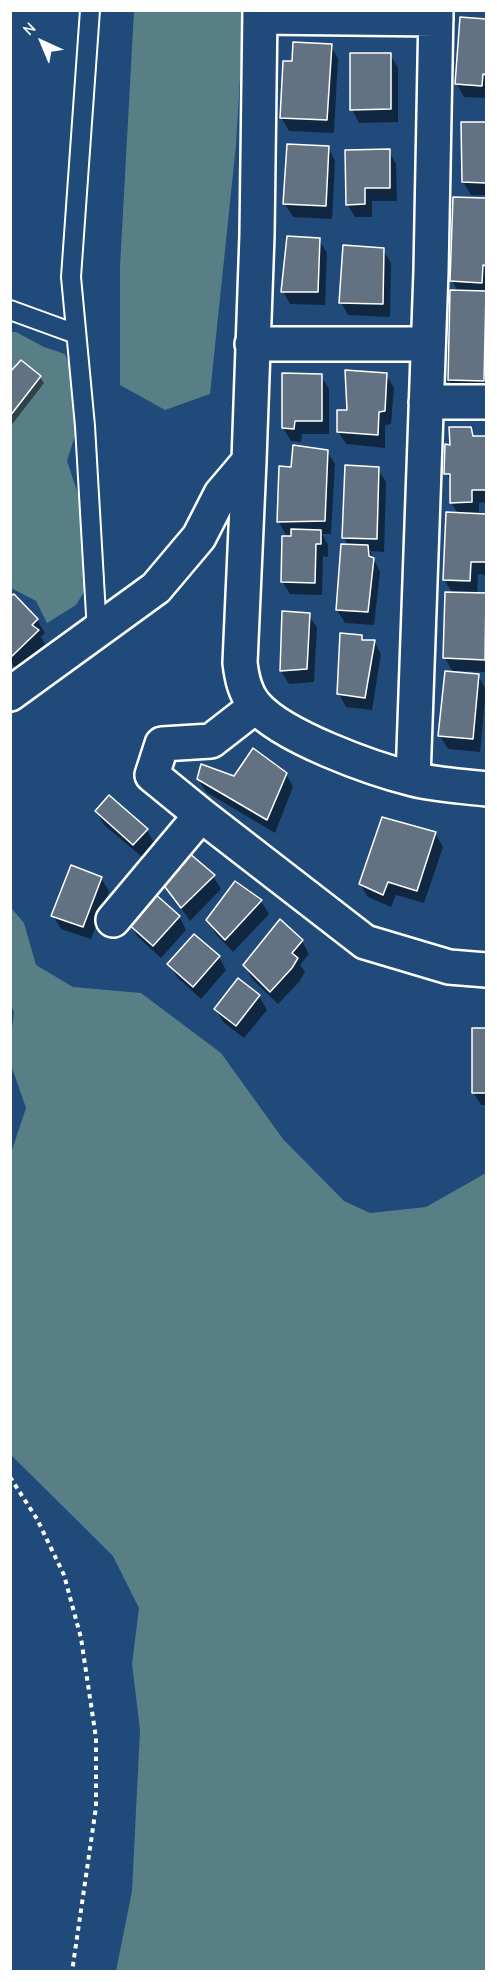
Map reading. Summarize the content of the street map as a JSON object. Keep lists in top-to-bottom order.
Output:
{
  "north": "top left"
}
